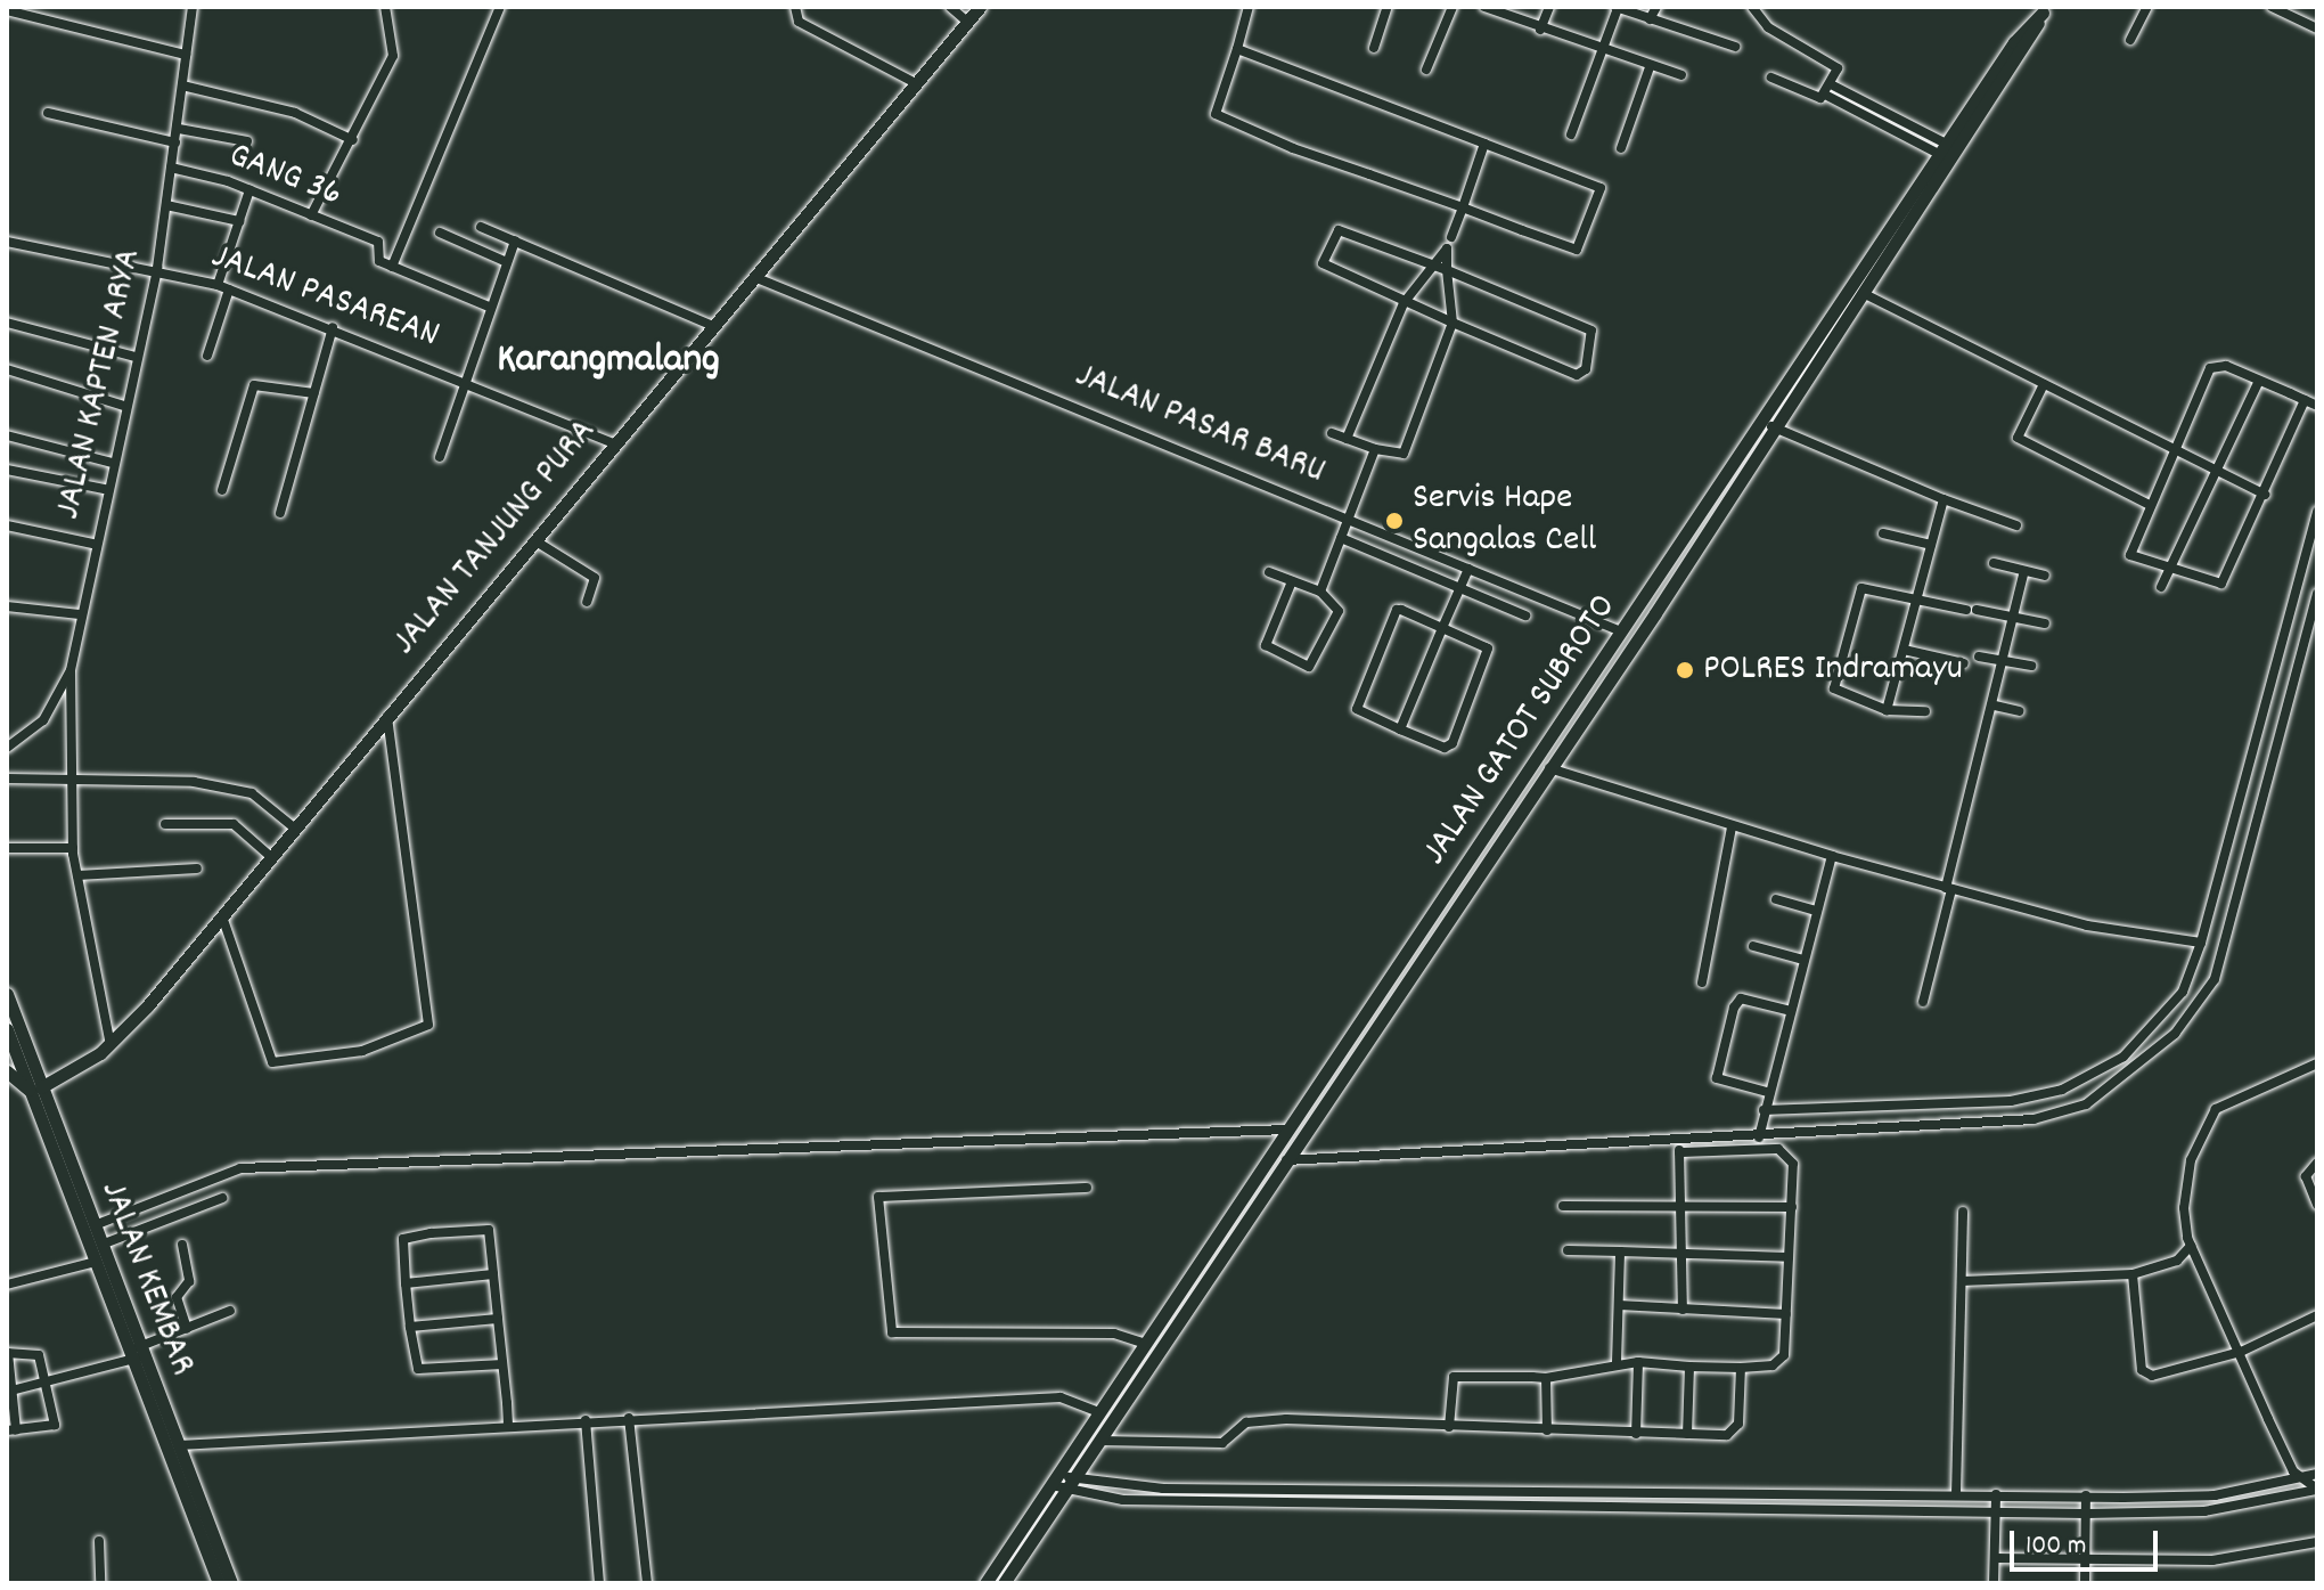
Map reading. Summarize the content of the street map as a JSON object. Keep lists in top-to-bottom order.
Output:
{
  "streets": {
    "street": [
      "GANG 36",
      "JALAN PASAREAN",
      "JALAN KAPTEN ARYA",
      "JALAN PASAR BARU",
      "JALAN TANJUNG PURA",
      "JALAN GATOT SUBROTO",
      "JALAN KEMBAR"
    ]
  },
  "crossings": [
    ["GANG 36", "JALAN KAPTEN ARYA"],
    ["JALAN PASAREAN", "JALAN KAPTEN ARYA"],
    ["JALAN PASAREAN", "JALAN TANJUNG PURA"],
    ["JALAN PASAR BARU", "JALAN TANJUNG PURA"],
    ["JALAN PASAR BARU", "JALAN GATOT SUBROTO"],
    ["JALAN TANJUNG PURA", "JALAN KEMBAR"]
  ],
  "districts": ["Karangmalang"],
  "places": ["Servis Hape Sangalas Cell", "POLRES Indramayu"],
  "scale_bar": "100 m"
}
